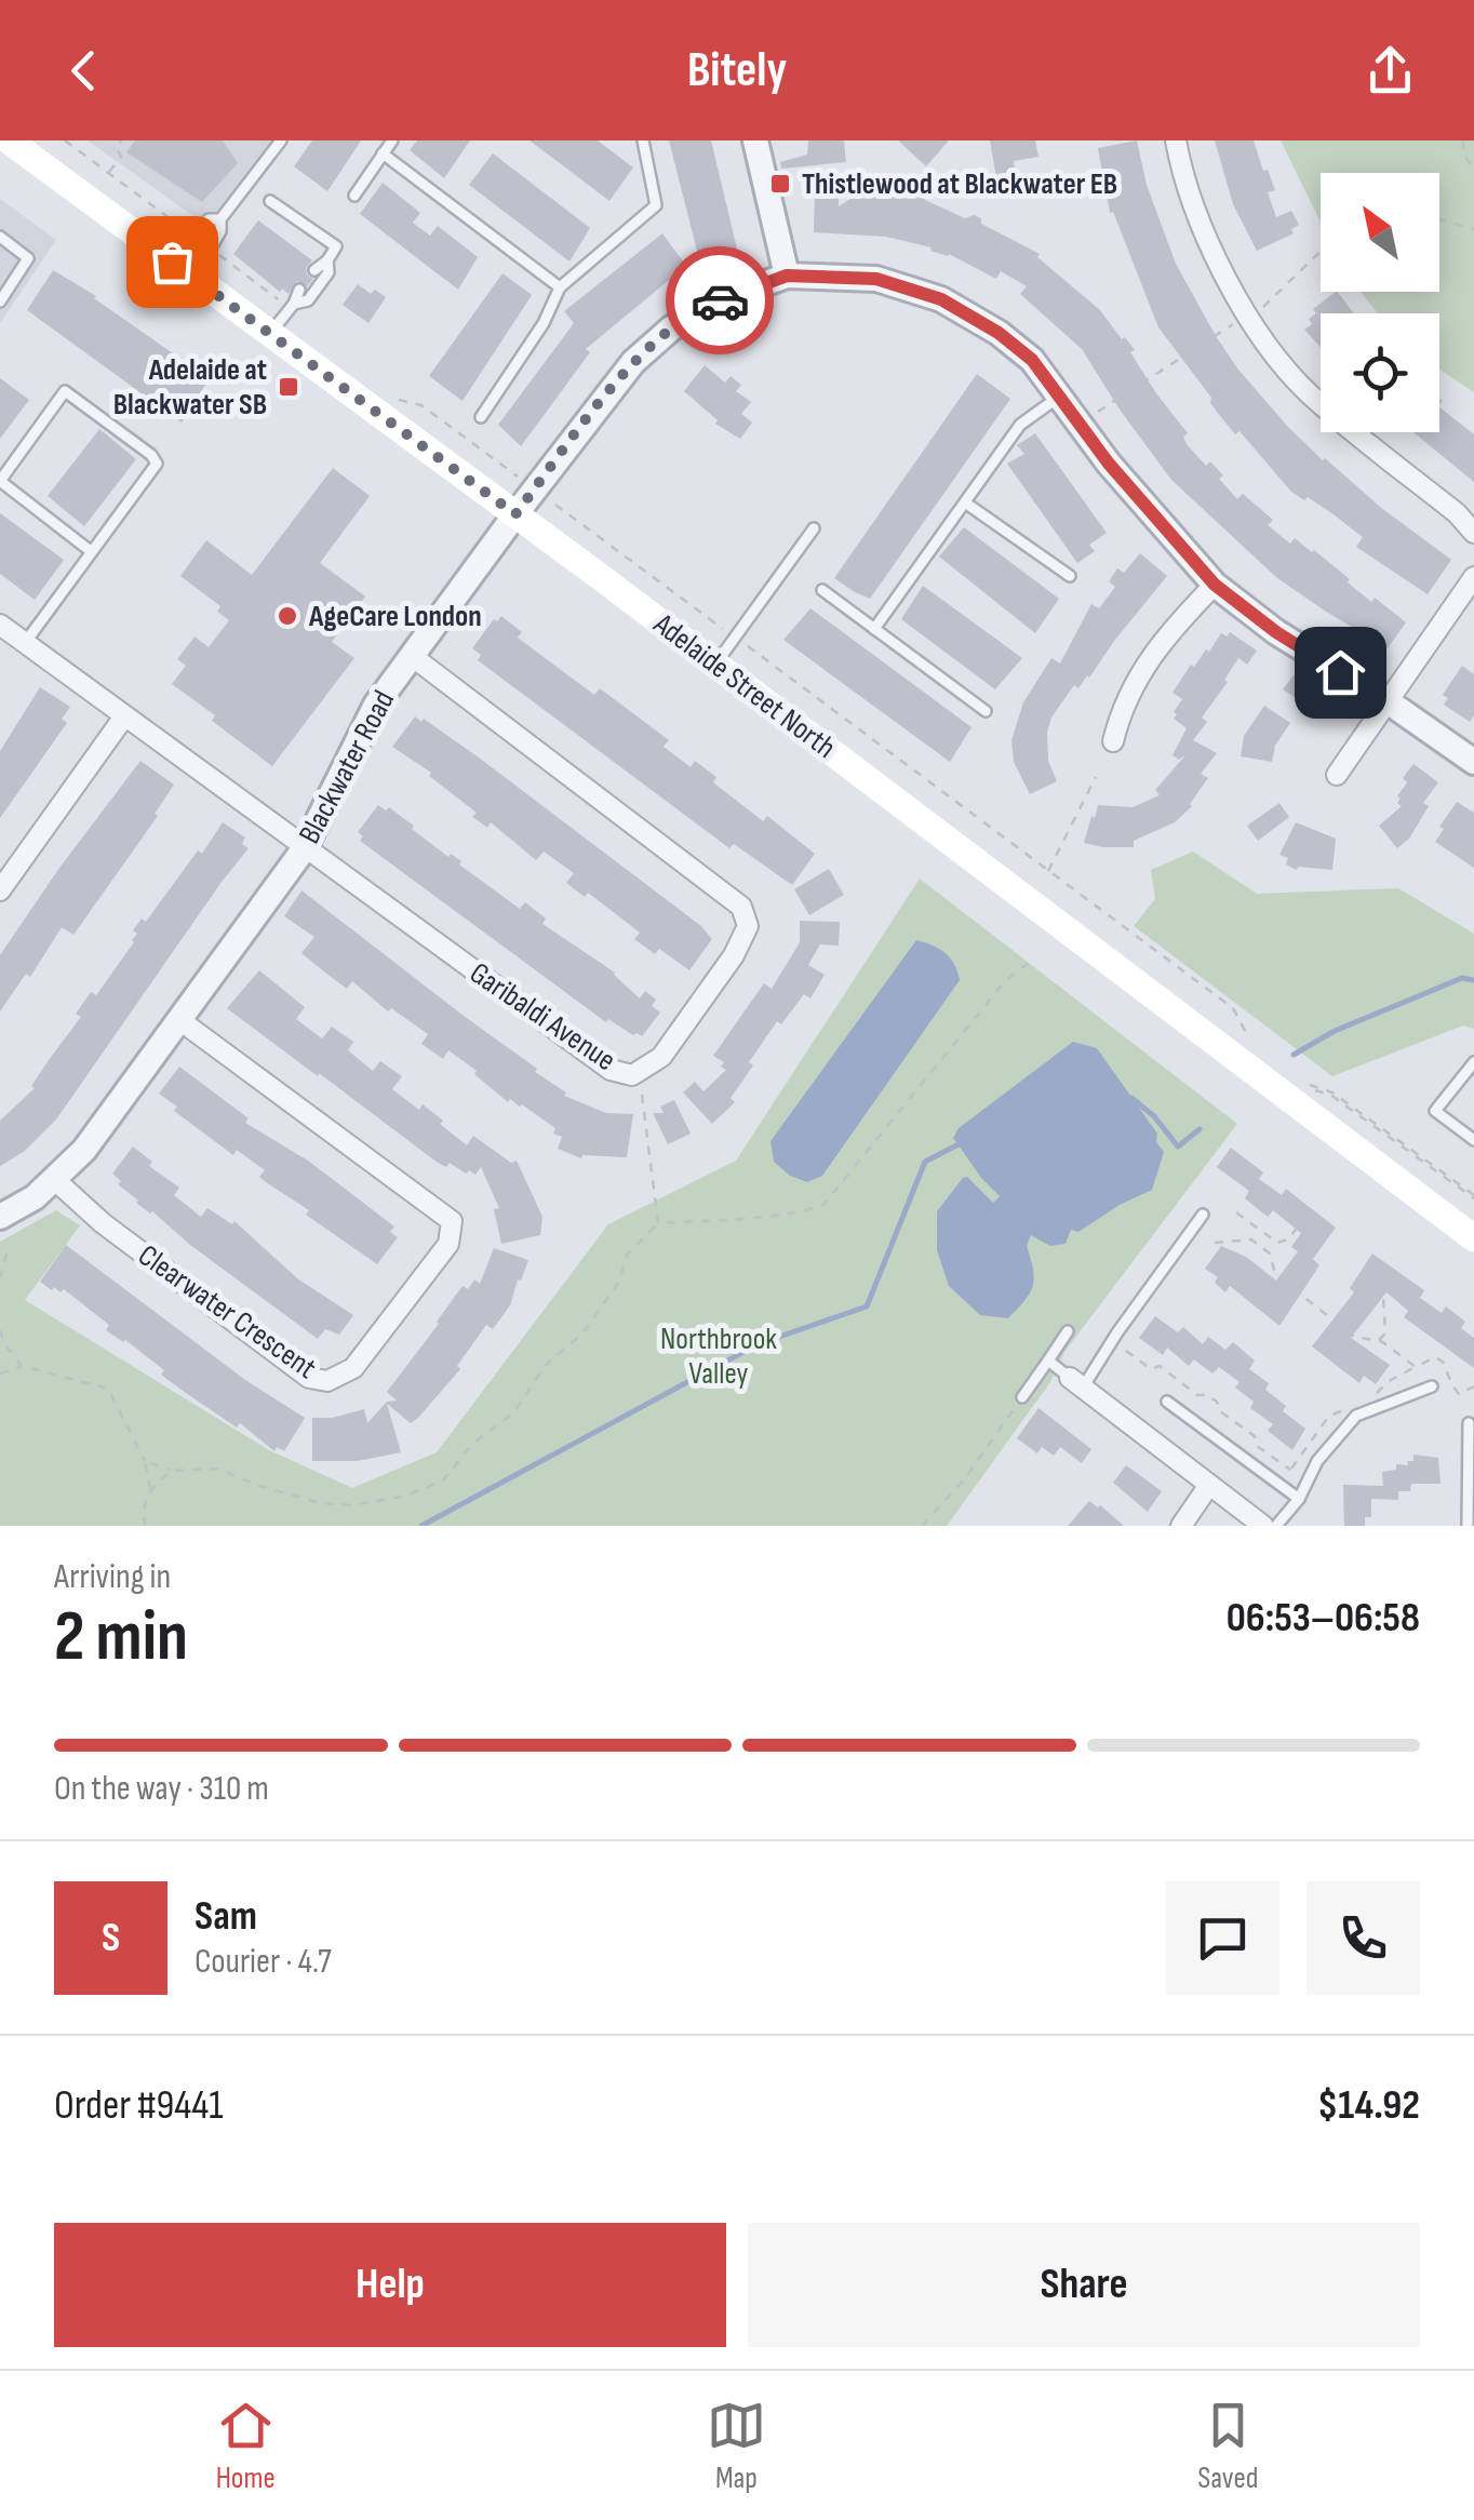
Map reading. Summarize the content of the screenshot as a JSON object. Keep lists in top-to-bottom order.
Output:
{
  "streets": {
    "main road": ["Adelaide Street North"],
    "street": ["Blackwater Road", "Garibaldi Avenue", "Clearwater Crescent"]
  },
  "crossings": [
    ["Adelaide Street North", "Blackwater Road"],
    ["Blackwater Road", "Garibaldi Avenue"],
    ["Blackwater Road", "Clearwater Crescent"]
  ],
  "parks": ["Northbrook Valley"],
  "places": {
    "transit": ["Thistlewood at Blackwater EB", "Adelaide at Blackwater SB"],
    "other": ["AgeCare London"]
  },
  "north": "top left",
  "page": {
    "header": "Bitely",
    "heading": ["2 min", "Arriving in", "06:53–06:58"],
    "panel": [
      "Sam",
      "Courier · 4.7",
      "Order #9441",
      "$14.92"
    ],
    "bar": "On the way · 310 m",
    "round": "S",
    "buttons": ["Help", "Share"],
    "tabs": ["Home", "Map", "Saved"]
  }
}
